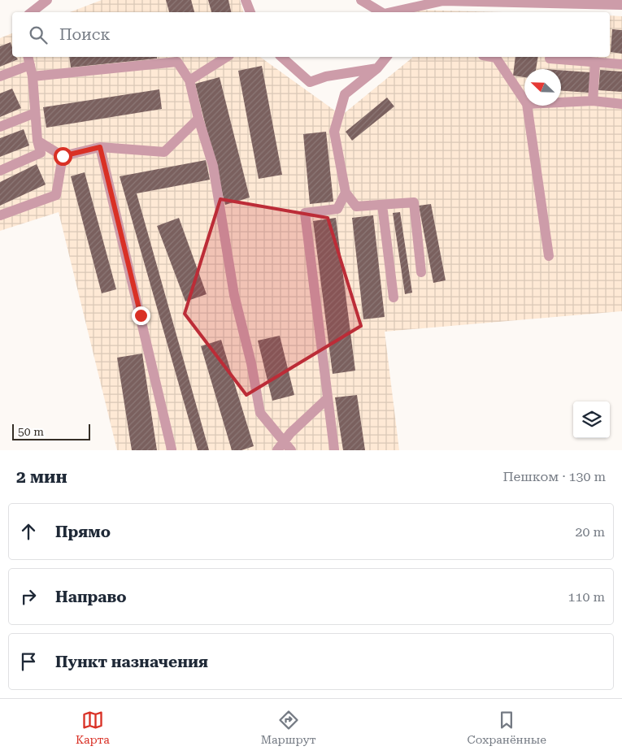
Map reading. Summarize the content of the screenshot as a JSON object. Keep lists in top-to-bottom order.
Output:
{
  "scale_bar": "50 m",
  "north": "top left",
  "page": {
    "search": "Поиск",
    "scale": "50 m",
    "heading": ["2 мин", "Пешком · 130 m"],
    "list": [
      ["Прямо", "20 m"],
      ["Направо", "110 m"],
      "Пункт назначения"
    ],
    "nav": ["Карта", "Маршрут", "Сохранённые"]
  }
}
